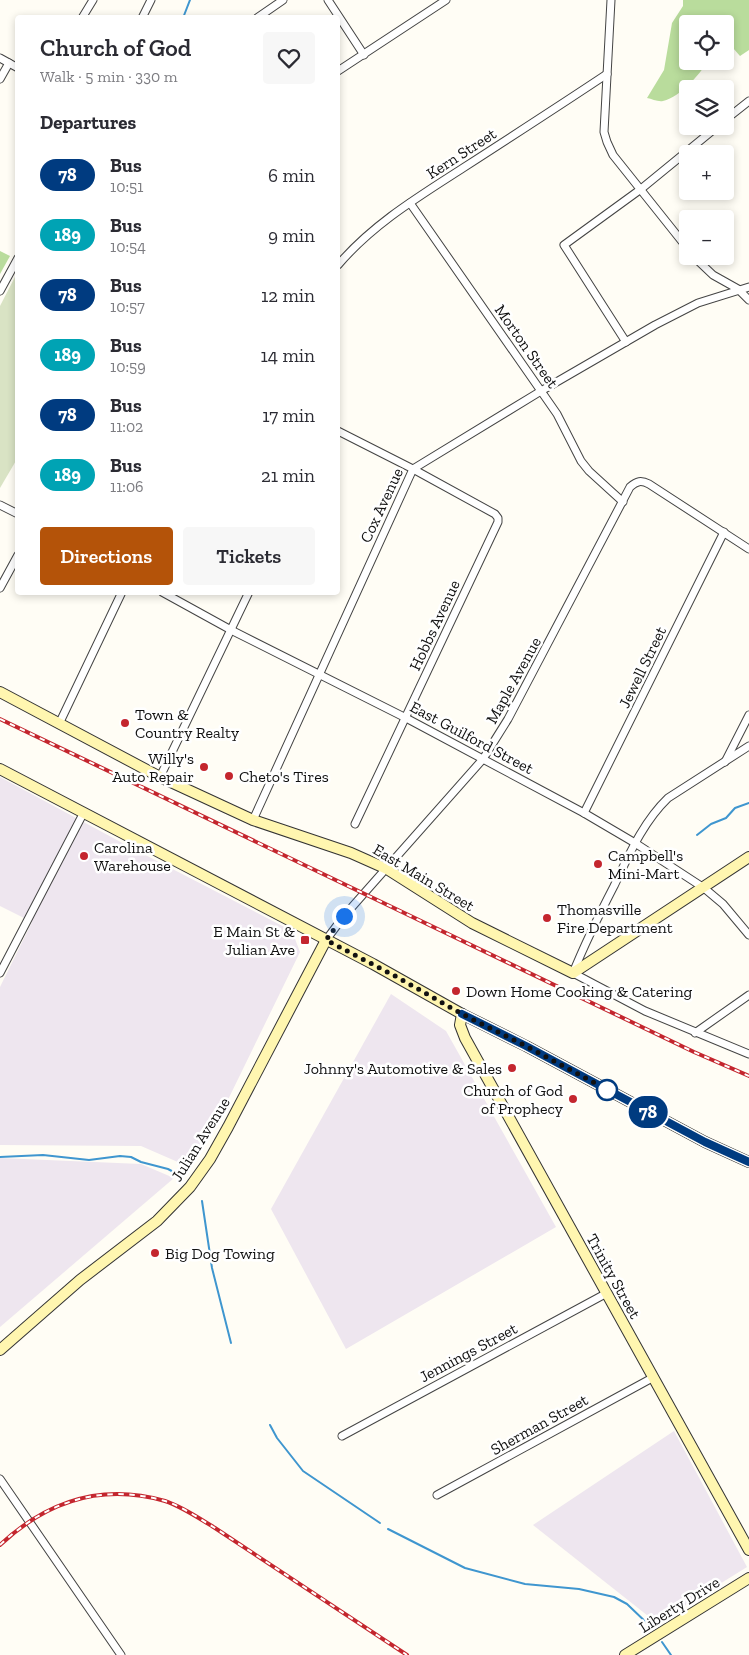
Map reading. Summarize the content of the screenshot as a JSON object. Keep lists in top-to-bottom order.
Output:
{
  "streets": {
    "street": [
      "Kern Street",
      "Morton Street",
      "Cox Avenue",
      "Hobbs Avenue",
      "Jewell Street",
      "Maple Avenue",
      "East Guilford Street",
      "East Main Street",
      "Julian Avenue",
      "Trinity Street",
      "Jennings Street",
      "Sherman Street",
      "Liberty Drive"
    ]
  },
  "crossings": [
    ["Kern Street", "Morton Street"],
    ["Morton Street", "Cox Avenue"],
    ["Morton Street", "Maple Avenue"],
    ["Cox Avenue", "Hobbs Avenue"],
    ["Cox Avenue", "East Guilford Street"],
    ["Cox Avenue", "East Main Street"],
    ["Hobbs Avenue", "East Guilford Street"],
    ["Jewell Street", "Maple Avenue"],
    ["Jewell Street", "East Guilford Street"],
    ["Maple Avenue", "East Guilford Street"],
    ["Maple Avenue", "East Main Street"],
    ["Maple Avenue", "Julian Avenue"],
    ["Trinity Street", "Jennings Street"],
    ["Trinity Street", "Sherman Street"]
  ],
  "places": {
    "other": [
      "Town & Country Realty",
      "Willy's Auto Repair",
      "Cheto's Tires",
      "Carolina Warehouse",
      "Campbell's Mini-Mart",
      "Thomasville Fire Department",
      "Down Home Cooking & Catering",
      "Johnny's Automotive & Sales",
      "Church of God of Prophecy",
      "Big Dog Towing"
    ],
    "transit": ["E Main St & Julian Ave"]
  },
  "lines": ["bus line 78"],
  "page": {
    "on_map": "78",
    "map_buttons": ["+", "−"],
    "heading": [
      ["Church of God", "Walk · 5 min · 330 m"],
      "Departures"
    ],
    "list": [
      {
        "mark": "78",
        "name": "Bus",
        "note": "10:51",
        "value": "6 min"
      },
      {
        "mark": "189",
        "name": "Bus",
        "note": "10:54",
        "value": "9 min"
      },
      {
        "mark": "78",
        "name": "Bus",
        "note": "10:57",
        "value": "12 min"
      },
      {
        "mark": "189",
        "name": "Bus",
        "note": "10:59",
        "value": "14 min"
      },
      {
        "mark": "78",
        "name": "Bus",
        "note": "11:02",
        "value": "17 min"
      },
      {
        "mark": "189",
        "name": "Bus",
        "note": "11:06",
        "value": "21 min"
      }
    ],
    "buttons": ["Directions", "Tickets"]
  }
}
